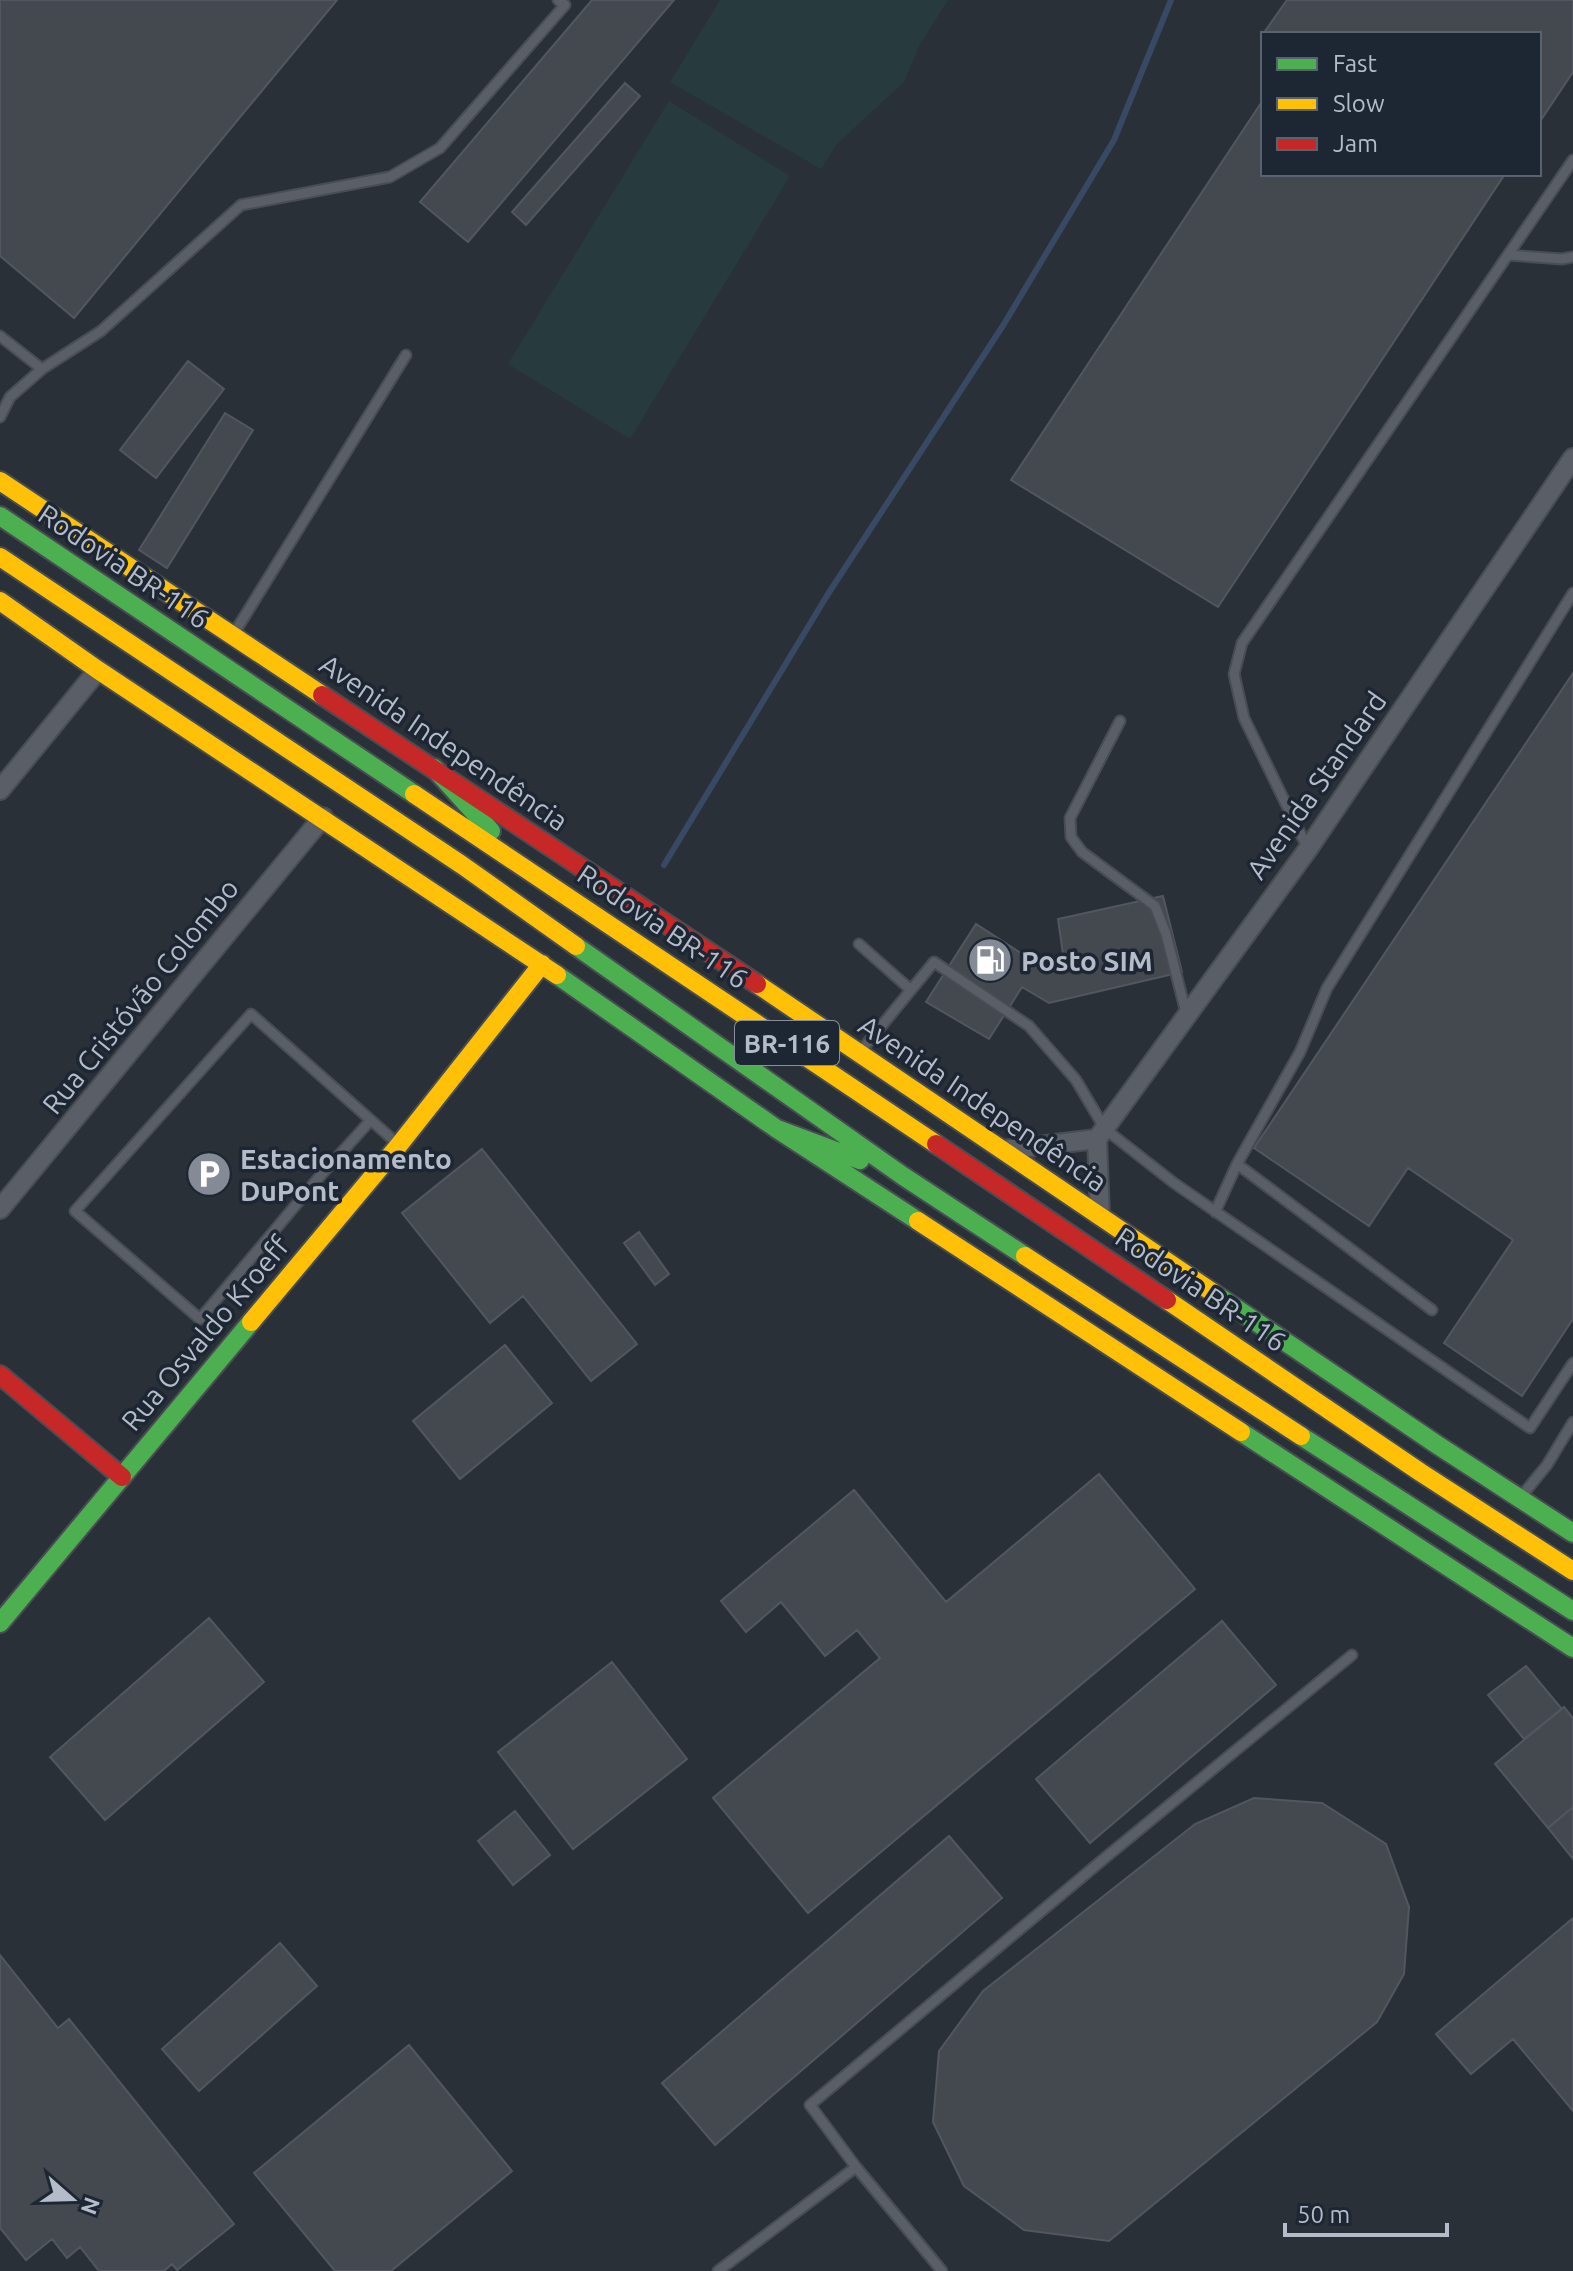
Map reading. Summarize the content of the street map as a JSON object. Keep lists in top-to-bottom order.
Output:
{
  "streets": {
    "main road": [
      "Rodovia BR-116",
      "Avenida Independência",
      "BR-116",
      "Rua Osvaldo Kroeff"
    ],
    "street": ["Avenida Standard", "Rua Cristóvão Colombo"]
  },
  "places": {
    "fuel station": ["Posto SIM"],
    "parking": ["Estacionamento DuPont"]
  },
  "legend": ["Fast", "Slow", "Jam"],
  "scale_bar": "50 m",
  "north": "right"
}
